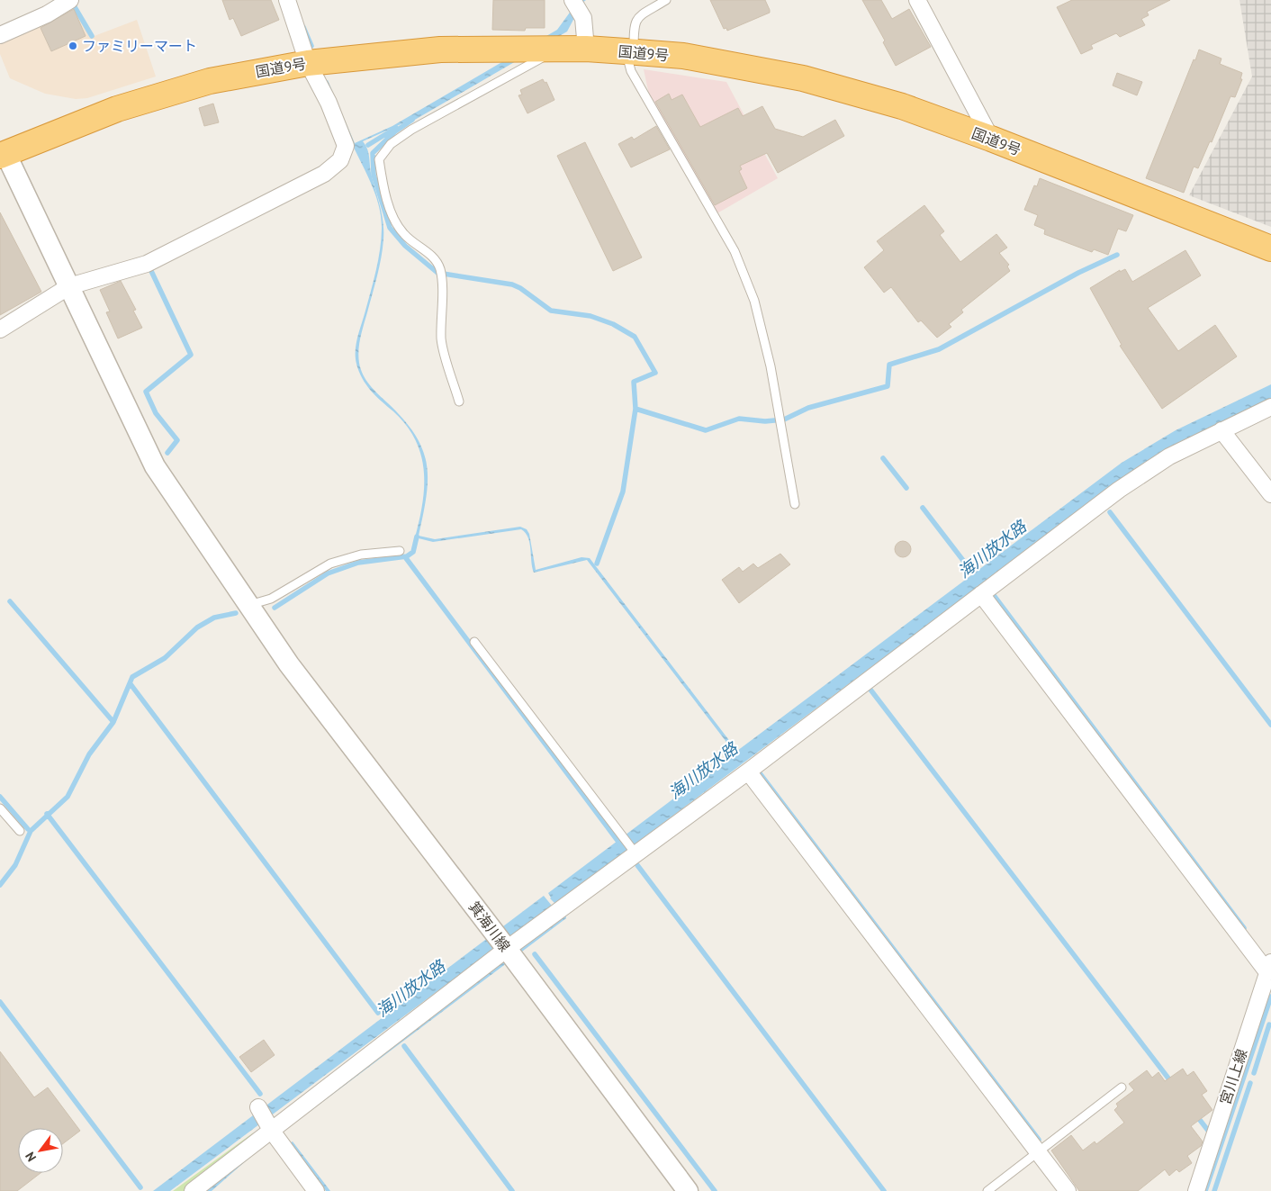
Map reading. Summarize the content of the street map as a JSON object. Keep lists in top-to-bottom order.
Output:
{
  "streets": {
    "highway": ["国道9号"],
    "street": ["箕海川線", "宮川上線"]
  },
  "crossings": [
    ["国道9号", "箕海川線"]
  ],
  "water": ["海川放水路"],
  "places": ["ファミリーマート"],
  "north": "bottom left"
}
